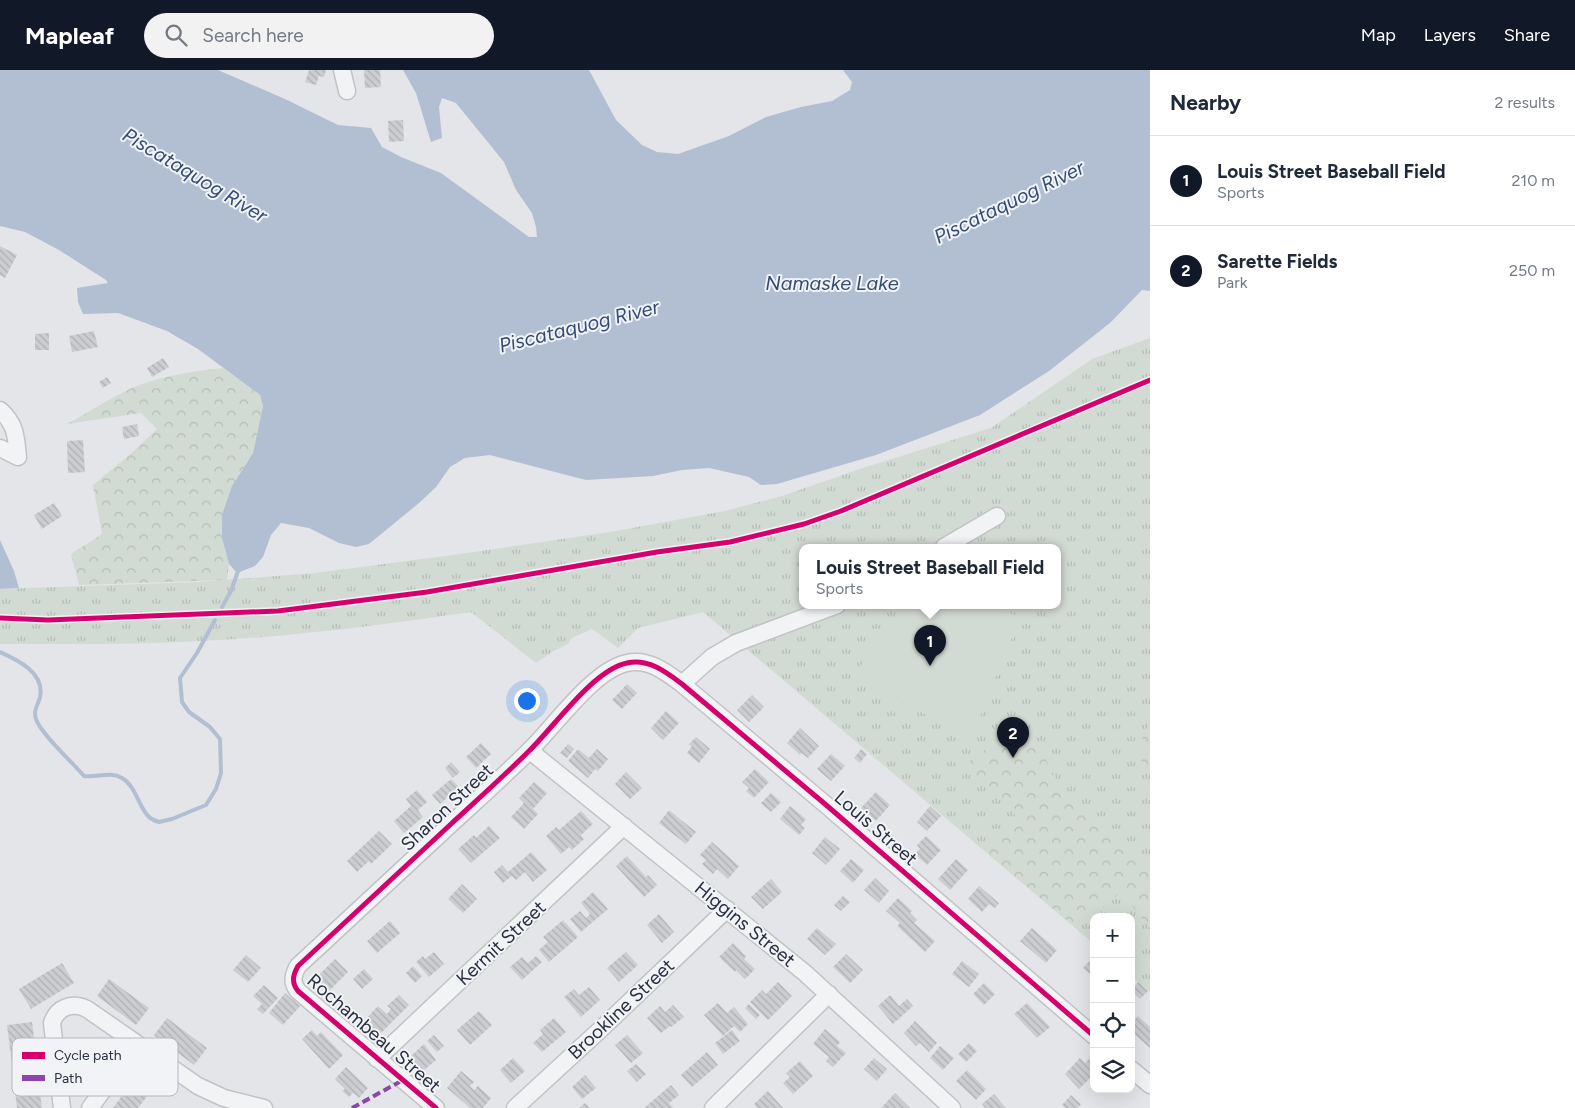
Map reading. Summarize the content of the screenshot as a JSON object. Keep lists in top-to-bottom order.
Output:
{
  "streets": {
    "street": [
      "Sharon Street",
      "Louis Street",
      "Higgins Street",
      "Kermit Street",
      "Brookline Street",
      "Rochambeau Street"
    ]
  },
  "crossings": [
    ["Sharon Street", "Louis Street"],
    ["Sharon Street", "Higgins Street"],
    ["Sharon Street", "Rochambeau Street"],
    ["Higgins Street", "Kermit Street"],
    ["Higgins Street", "Brookline Street"],
    ["Kermit Street", "Rochambeau Street"]
  ],
  "water": ["Piscataquog River", "Namaske Lake"],
  "legend": ["Cycle path", "Path"],
  "page": {
    "header": "Mapleaf",
    "search": "Search here",
    "nav": ["Map", "Layers", "Share"],
    "heading": ["Nearby", "2 results"],
    "list": [
      {
        "mark": "1",
        "name": "Louis Street Baseball Field",
        "note": "Sports",
        "value": "210 m"
      },
      {
        "mark": "2",
        "name": "Sarette Fields",
        "note": "Park",
        "value": "250 m"
      }
    ],
    "popup": ["Louis Street Baseball Field", "Sports"],
    "pins": ["1", "2"],
    "map_buttons": ["+", "−"]
  }
}
